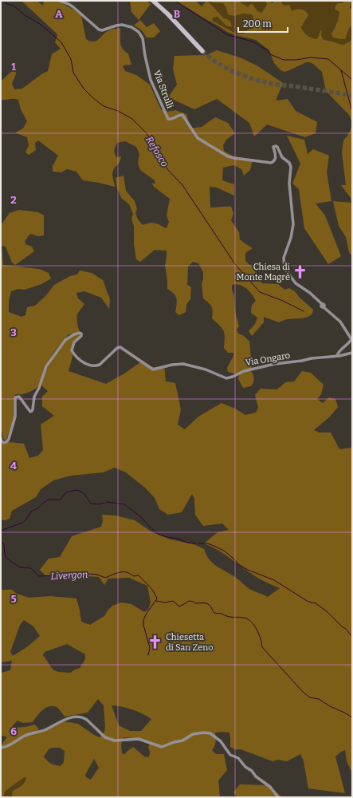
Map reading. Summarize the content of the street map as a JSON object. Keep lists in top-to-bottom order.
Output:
{
  "streets": {
    "street": ["Via Strulli", "Via Ongaro"]
  },
  "crossings": [
    ["Via Strulli", "Via Ongaro"]
  ],
  "water": ["Refosco", "Livergon"],
  "places": {
    "church": ["Chiesa di Monte Magrè", "Chiesetta di San Zeno"]
  },
  "scale_bar": "200 m",
  "grid": {
    "columns": ["A", "B"],
    "rows": [
      "1",
      "2",
      "3",
      "4",
      "5",
      "6"
    ]
  }
}
